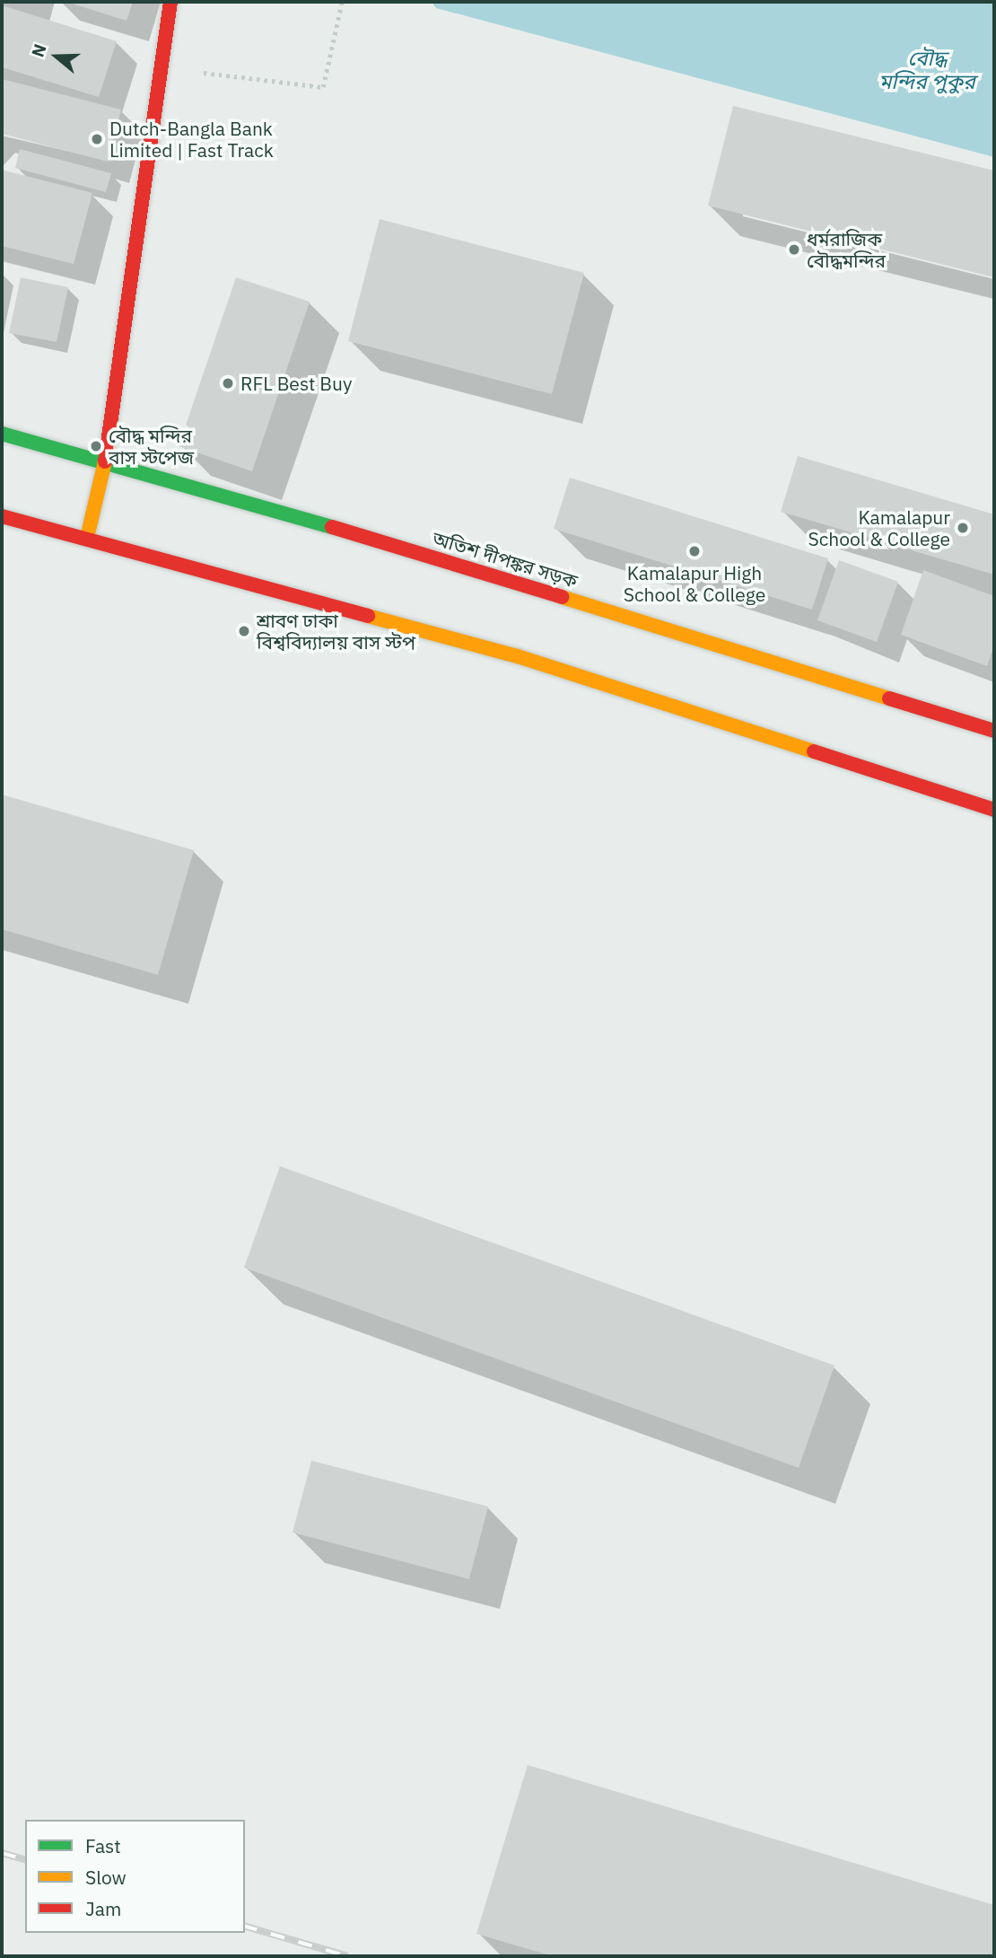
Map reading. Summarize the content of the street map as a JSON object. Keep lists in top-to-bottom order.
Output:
{
  "streets": {
    "main road": ["অতিশ দীপঙ্কর সড়ক"]
  },
  "water": ["বৌদ্ধ মন্দির পুকুর"],
  "places": [
    "Dutch-Bangla Bank Limited | Fast Track",
    "ধর্মরাজিক বৌদ্ধমন্দির",
    "RFL Best Buy",
    "বৌদ্ধ মন্দির বাস স্টপেজ",
    "Kamalapur School & College",
    "Kamalapur High School & College",
    "শ্রাবণ ঢাকা বিশ্ববিদ্যালয় বাস স্টপ"
  ],
  "legend": ["Fast", "Slow", "Jam"],
  "north": "left"
}
